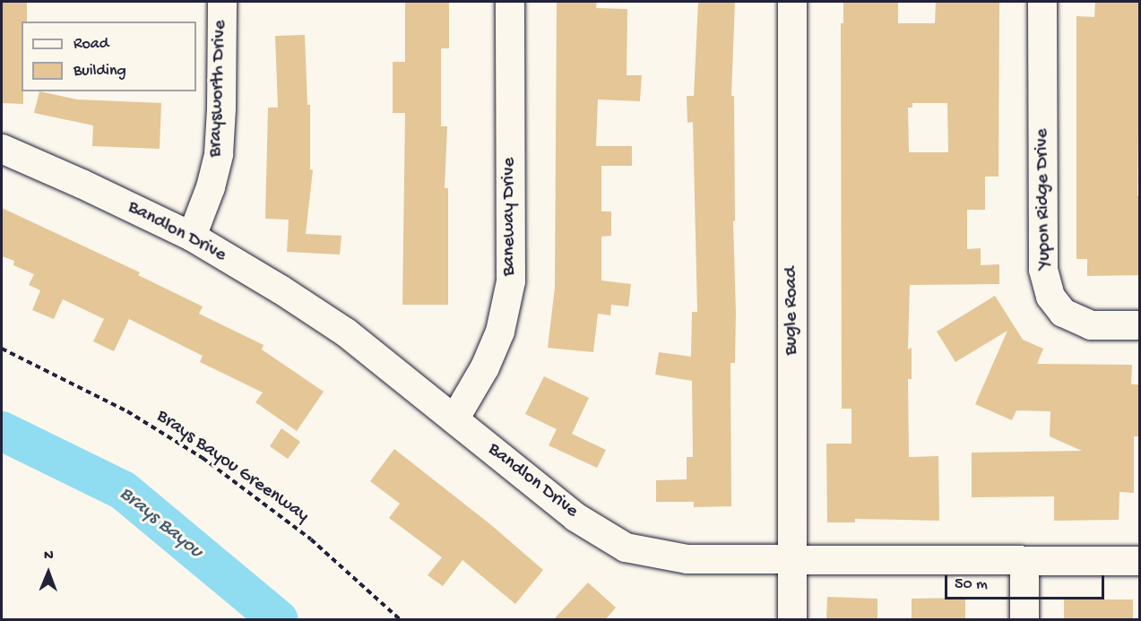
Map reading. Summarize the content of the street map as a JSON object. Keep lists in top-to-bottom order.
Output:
{
  "streets": {
    "street": [
      "Braysworth Drive",
      "Yupon Ridge Drive",
      "Baneway Drive",
      "Bandlon Drive",
      "Bugle Road"
    ],
    "path": ["Brays Bayou Greenway"]
  },
  "crossings": [
    ["Braysworth Drive", "Bandlon Drive"],
    ["Baneway Drive", "Bandlon Drive"],
    ["Bandlon Drive", "Bugle Road"]
  ],
  "water": ["Brays Bayou"],
  "legend": ["Road", "Building"],
  "scale_bar": "50 m",
  "north": "top"
}
